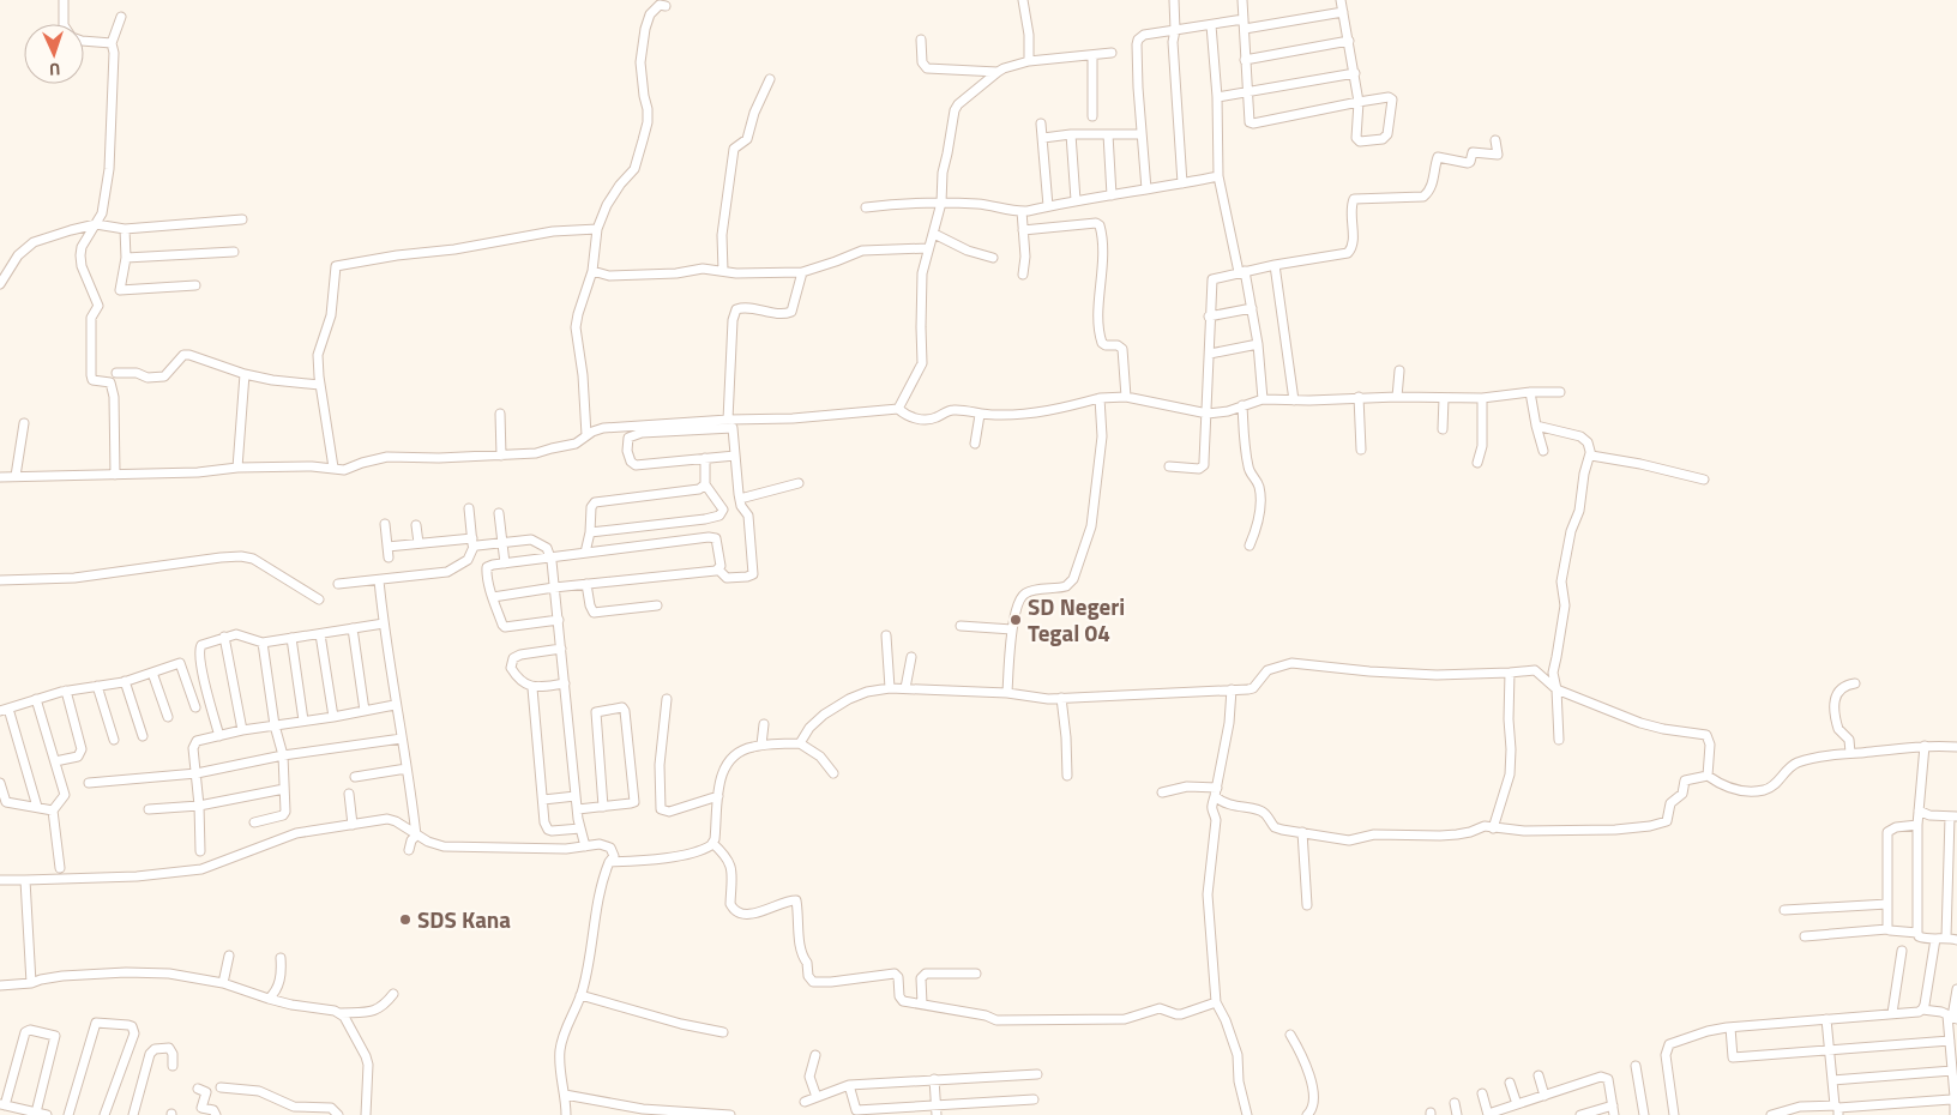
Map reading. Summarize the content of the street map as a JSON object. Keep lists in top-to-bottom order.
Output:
{
  "places": ["SD Negeri Tegal 04", "SDS Kana"],
  "north": "bottom"
}
